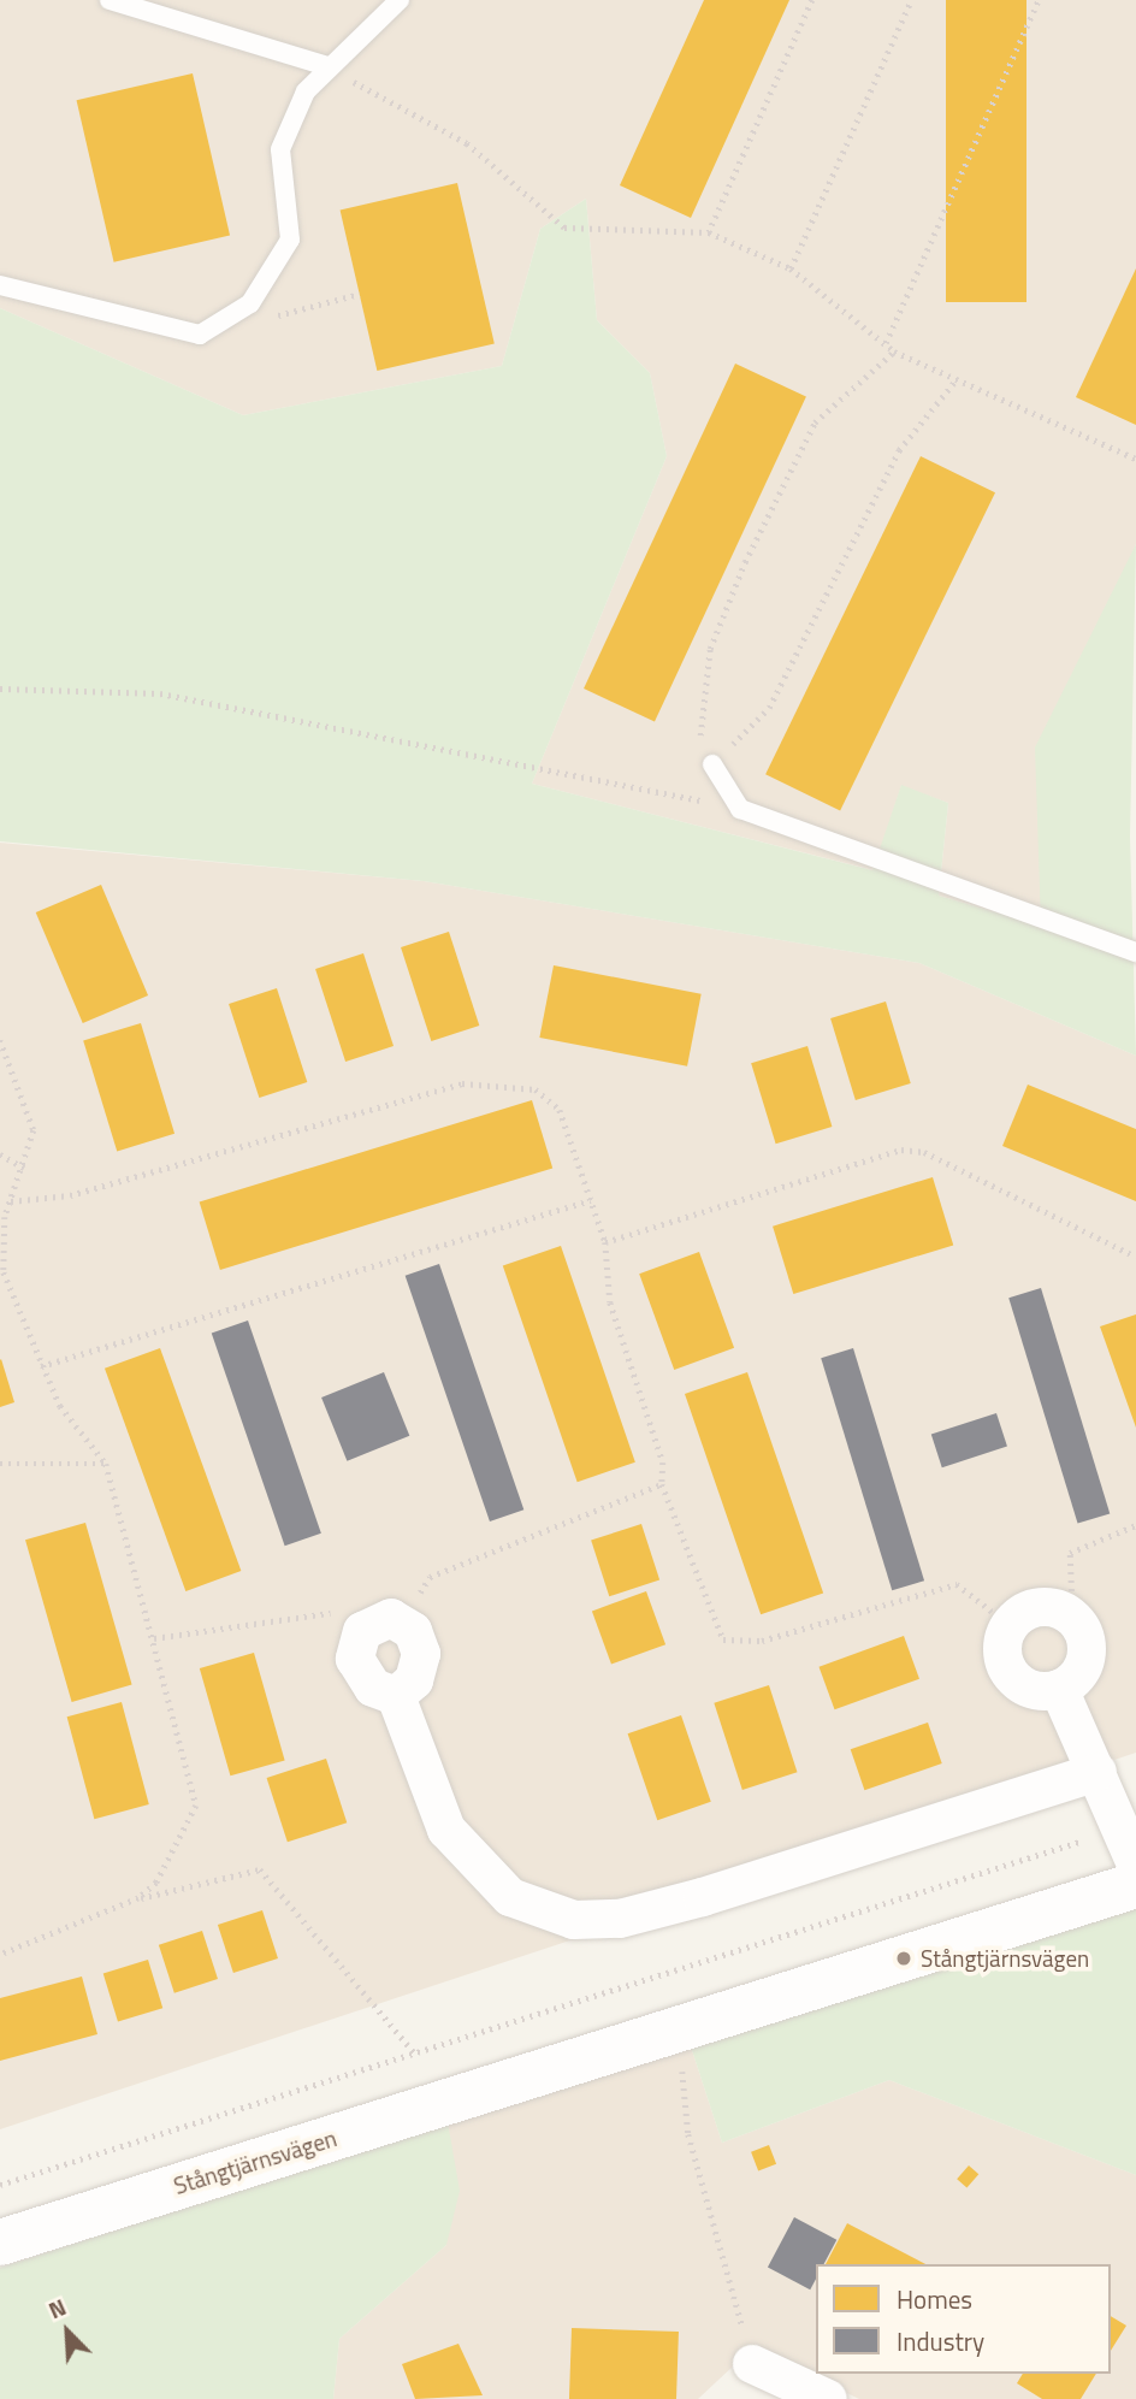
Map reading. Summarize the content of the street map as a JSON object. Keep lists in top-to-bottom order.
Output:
{
  "streets": {
    "street": ["Stångtjärnsvägen"]
  },
  "places": ["Stångtjärnsvägen"],
  "legend": ["Homes", "Industry"],
  "north": "top left"
}
